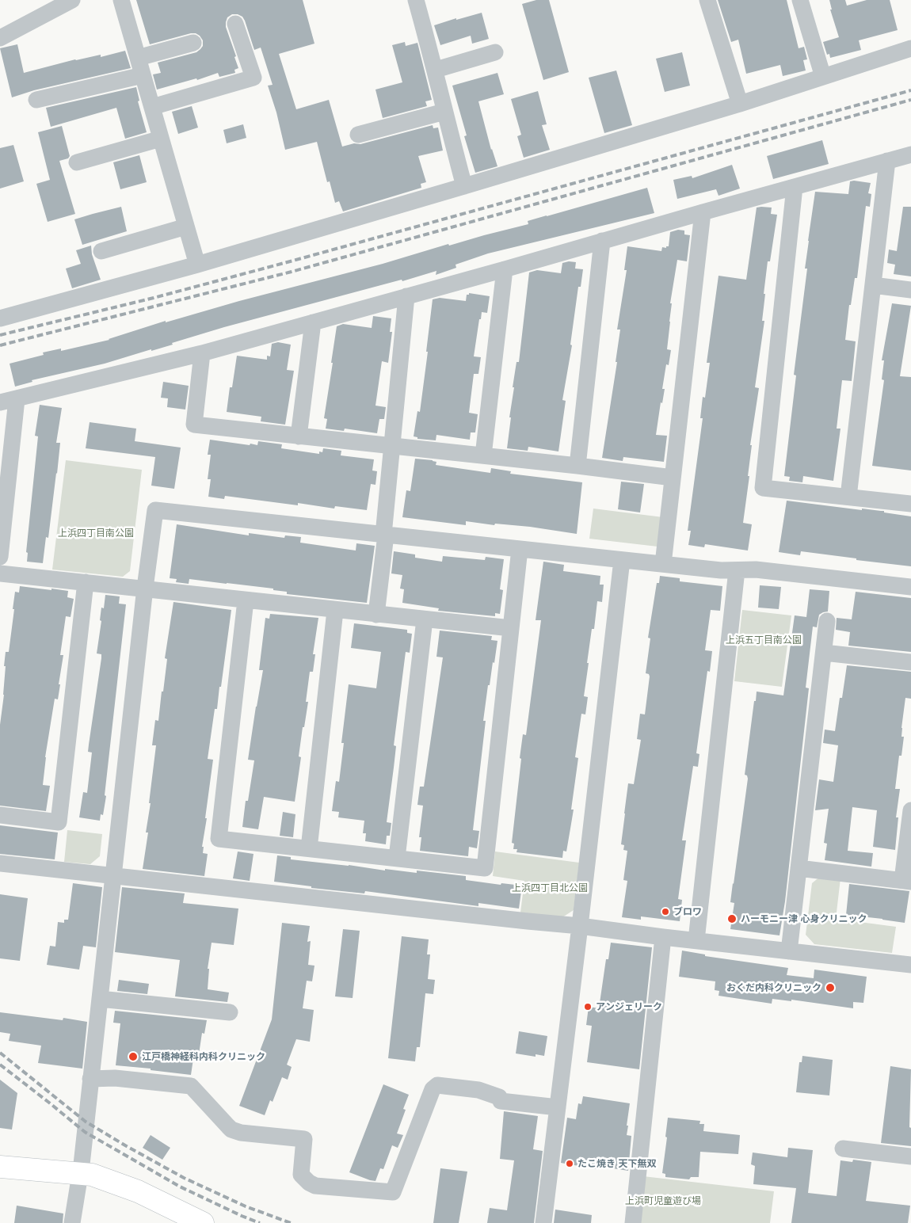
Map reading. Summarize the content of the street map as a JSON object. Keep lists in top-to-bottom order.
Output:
{
  "parks": [
    "上浜四丁目南公園",
    "上浜五丁目南公園",
    "上浜四丁目北公園",
    "上浜町児童遊び場"
  ],
  "places": [
    "ブロワ",
    "ハーモニー津 心身クリニック",
    "おくだ内科クリニック",
    "アンジェリーク",
    "江戸橋神経科内科クリニック",
    "たこ焼き 天下無双"
  ]
}
